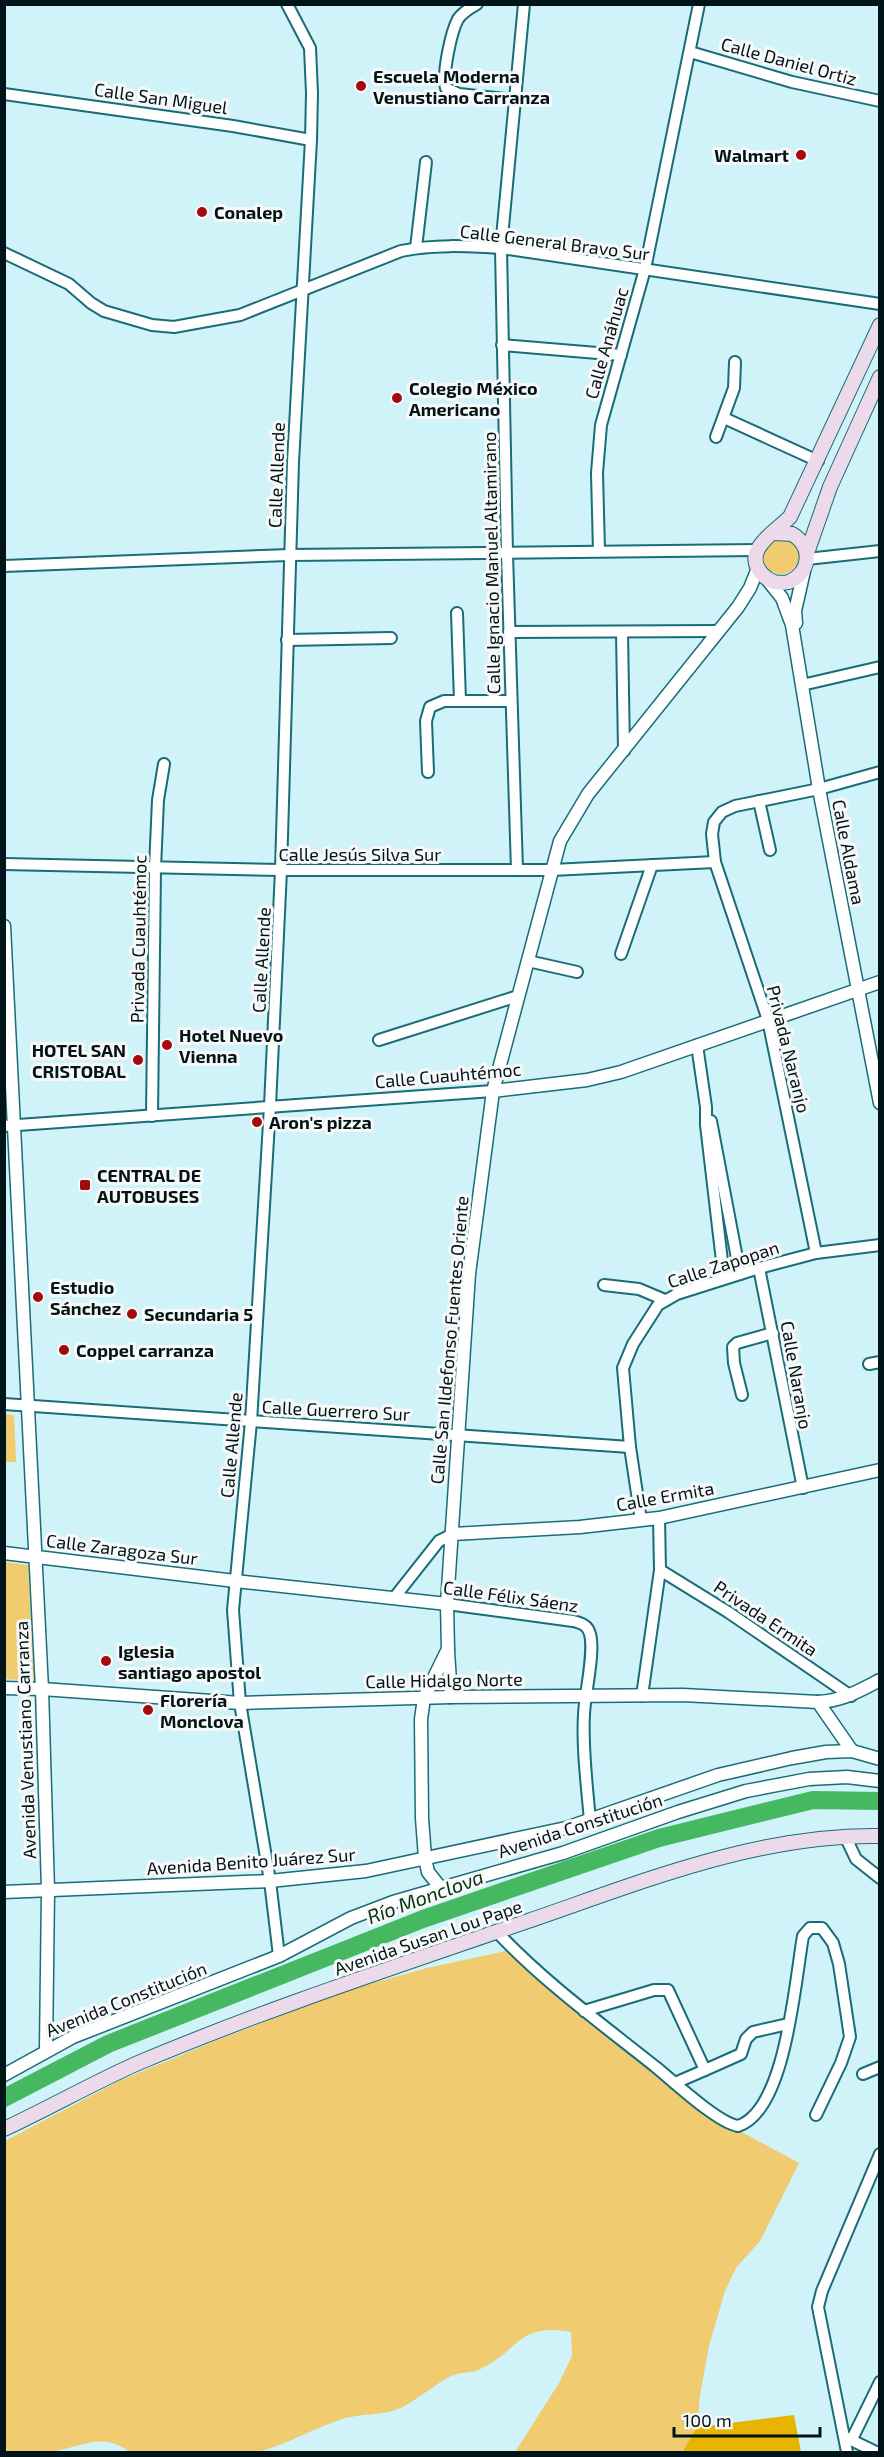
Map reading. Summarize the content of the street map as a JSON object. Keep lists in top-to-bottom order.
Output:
{
  "streets": {
    "main road": ["Avenida Susan Lou Pape"],
    "street": [
      "Calle Daniel Ortiz",
      "Calle San Miguel",
      "Calle General Bravo Sur",
      "Calle Anáhuac",
      "Calle Allende",
      "Calle Ignacio Manuel Altamirano",
      "Calle Aldama",
      "Calle Jesús Silva Sur",
      "Privada Cuauhtémoc",
      "Privada Naranjo",
      "Calle Cuauhtémoc",
      "Calle Zapopan",
      "Calle San Ildefonso Fuentes Oriente",
      "Calle Naranjo",
      "Calle Guerrero Sur",
      "Calle Ermita",
      "Calle Zaragoza Sur",
      "Calle Félix Sáenz",
      "Privada Ermita",
      "Calle Hidalgo Norte",
      "Avenida Venustiano Carranza",
      "Avenida Constitución",
      "Avenida Benito Juárez Sur"
    ]
  },
  "crossings": [
    ["Calle Daniel Ortiz", "Calle Anáhuac"],
    ["Calle San Miguel", "Calle Allende"],
    ["Calle General Bravo Sur", "Calle Anáhuac"],
    ["Calle General Bravo Sur", "Calle Allende"],
    ["Calle General Bravo Sur", "Calle Ignacio Manuel Altamirano"],
    ["Calle Allende", "Calle Jesús Silva Sur"],
    ["Calle Allende", "Calle Cuauhtémoc"],
    ["Calle Allende", "Calle Guerrero Sur"],
    ["Calle Allende", "Calle Zaragoza Sur"],
    ["Calle Allende", "Calle Félix Sáenz"],
    ["Calle Allende", "Calle Hidalgo Norte"],
    ["Calle Allende", "Avenida Constitución"],
    ["Calle Allende", "Avenida Benito Juárez Sur"],
    ["Calle Ignacio Manuel Altamirano", "Calle Jesús Silva Sur"],
    ["Calle Aldama", "Calle Cuauhtémoc"],
    ["Calle Aldama", "Calle San Ildefonso Fuentes Oriente"],
    ["Calle Jesús Silva Sur", "Privada Cuauhtémoc"],
    ["Calle Jesús Silva Sur", "Privada Naranjo"],
    ["Calle Jesús Silva Sur", "Calle San Ildefonso Fuentes Oriente"],
    ["Privada Cuauhtémoc", "Calle Cuauhtémoc"],
    ["Privada Naranjo", "Calle Cuauhtémoc"],
    ["Privada Naranjo", "Calle Zapopan"],
    ["Calle Cuauhtémoc", "Calle San Ildefonso Fuentes Oriente"],
    ["Calle Cuauhtémoc", "Avenida Venustiano Carranza"],
    ["Calle Zapopan", "Calle Naranjo"],
    ["Calle Zapopan", "Calle Guerrero Sur"],
    ["Calle Zapopan", "Calle Ermita"],
    ["Calle San Ildefonso Fuentes Oriente", "Calle Guerrero Sur"],
    ["Calle San Ildefonso Fuentes Oriente", "Calle Ermita"],
    ["Calle San Ildefonso Fuentes Oriente", "Calle Félix Sáenz"],
    ["Calle San Ildefonso Fuentes Oriente", "Calle Hidalgo Norte"],
    ["Calle San Ildefonso Fuentes Oriente", "Avenida Constitución"],
    ["Calle San Ildefonso Fuentes Oriente", "Avenida Benito Juárez Sur"],
    ["Calle Naranjo", "Calle Ermita"],
    ["Calle Guerrero Sur", "Avenida Venustiano Carranza"],
    ["Calle Zaragoza Sur", "Calle Félix Sáenz"],
    ["Calle Zaragoza Sur", "Avenida Venustiano Carranza"],
    ["Calle Félix Sáenz", "Calle Hidalgo Norte"],
    ["Calle Félix Sáenz", "Avenida Benito Juárez Sur"],
    ["Privada Ermita", "Calle Hidalgo Norte"],
    ["Calle Hidalgo Norte", "Avenida Venustiano Carranza"],
    ["Avenida Venustiano Carranza", "Avenida Constitución"],
    ["Avenida Venustiano Carranza", "Avenida Benito Juárez Sur"]
  ],
  "water": ["Río Monclova"],
  "places": {
    "other": [
      "Escuela Moderna Venustiano Carranza",
      "Walmart",
      "Conalep",
      "Colegio México Americano",
      "Hotel Nuevo Vienna",
      "HOTEL SAN CRISTOBAL",
      "Aron's pizza",
      "Estudio Sánchez",
      "Secundaria 5",
      "Coppel carranza",
      "Iglesia santiago apostol",
      "Florería Monclova"
    ],
    "transit": ["CENTRAL DE AUTOBUSES"]
  },
  "scale_bar": "100 m"
}
